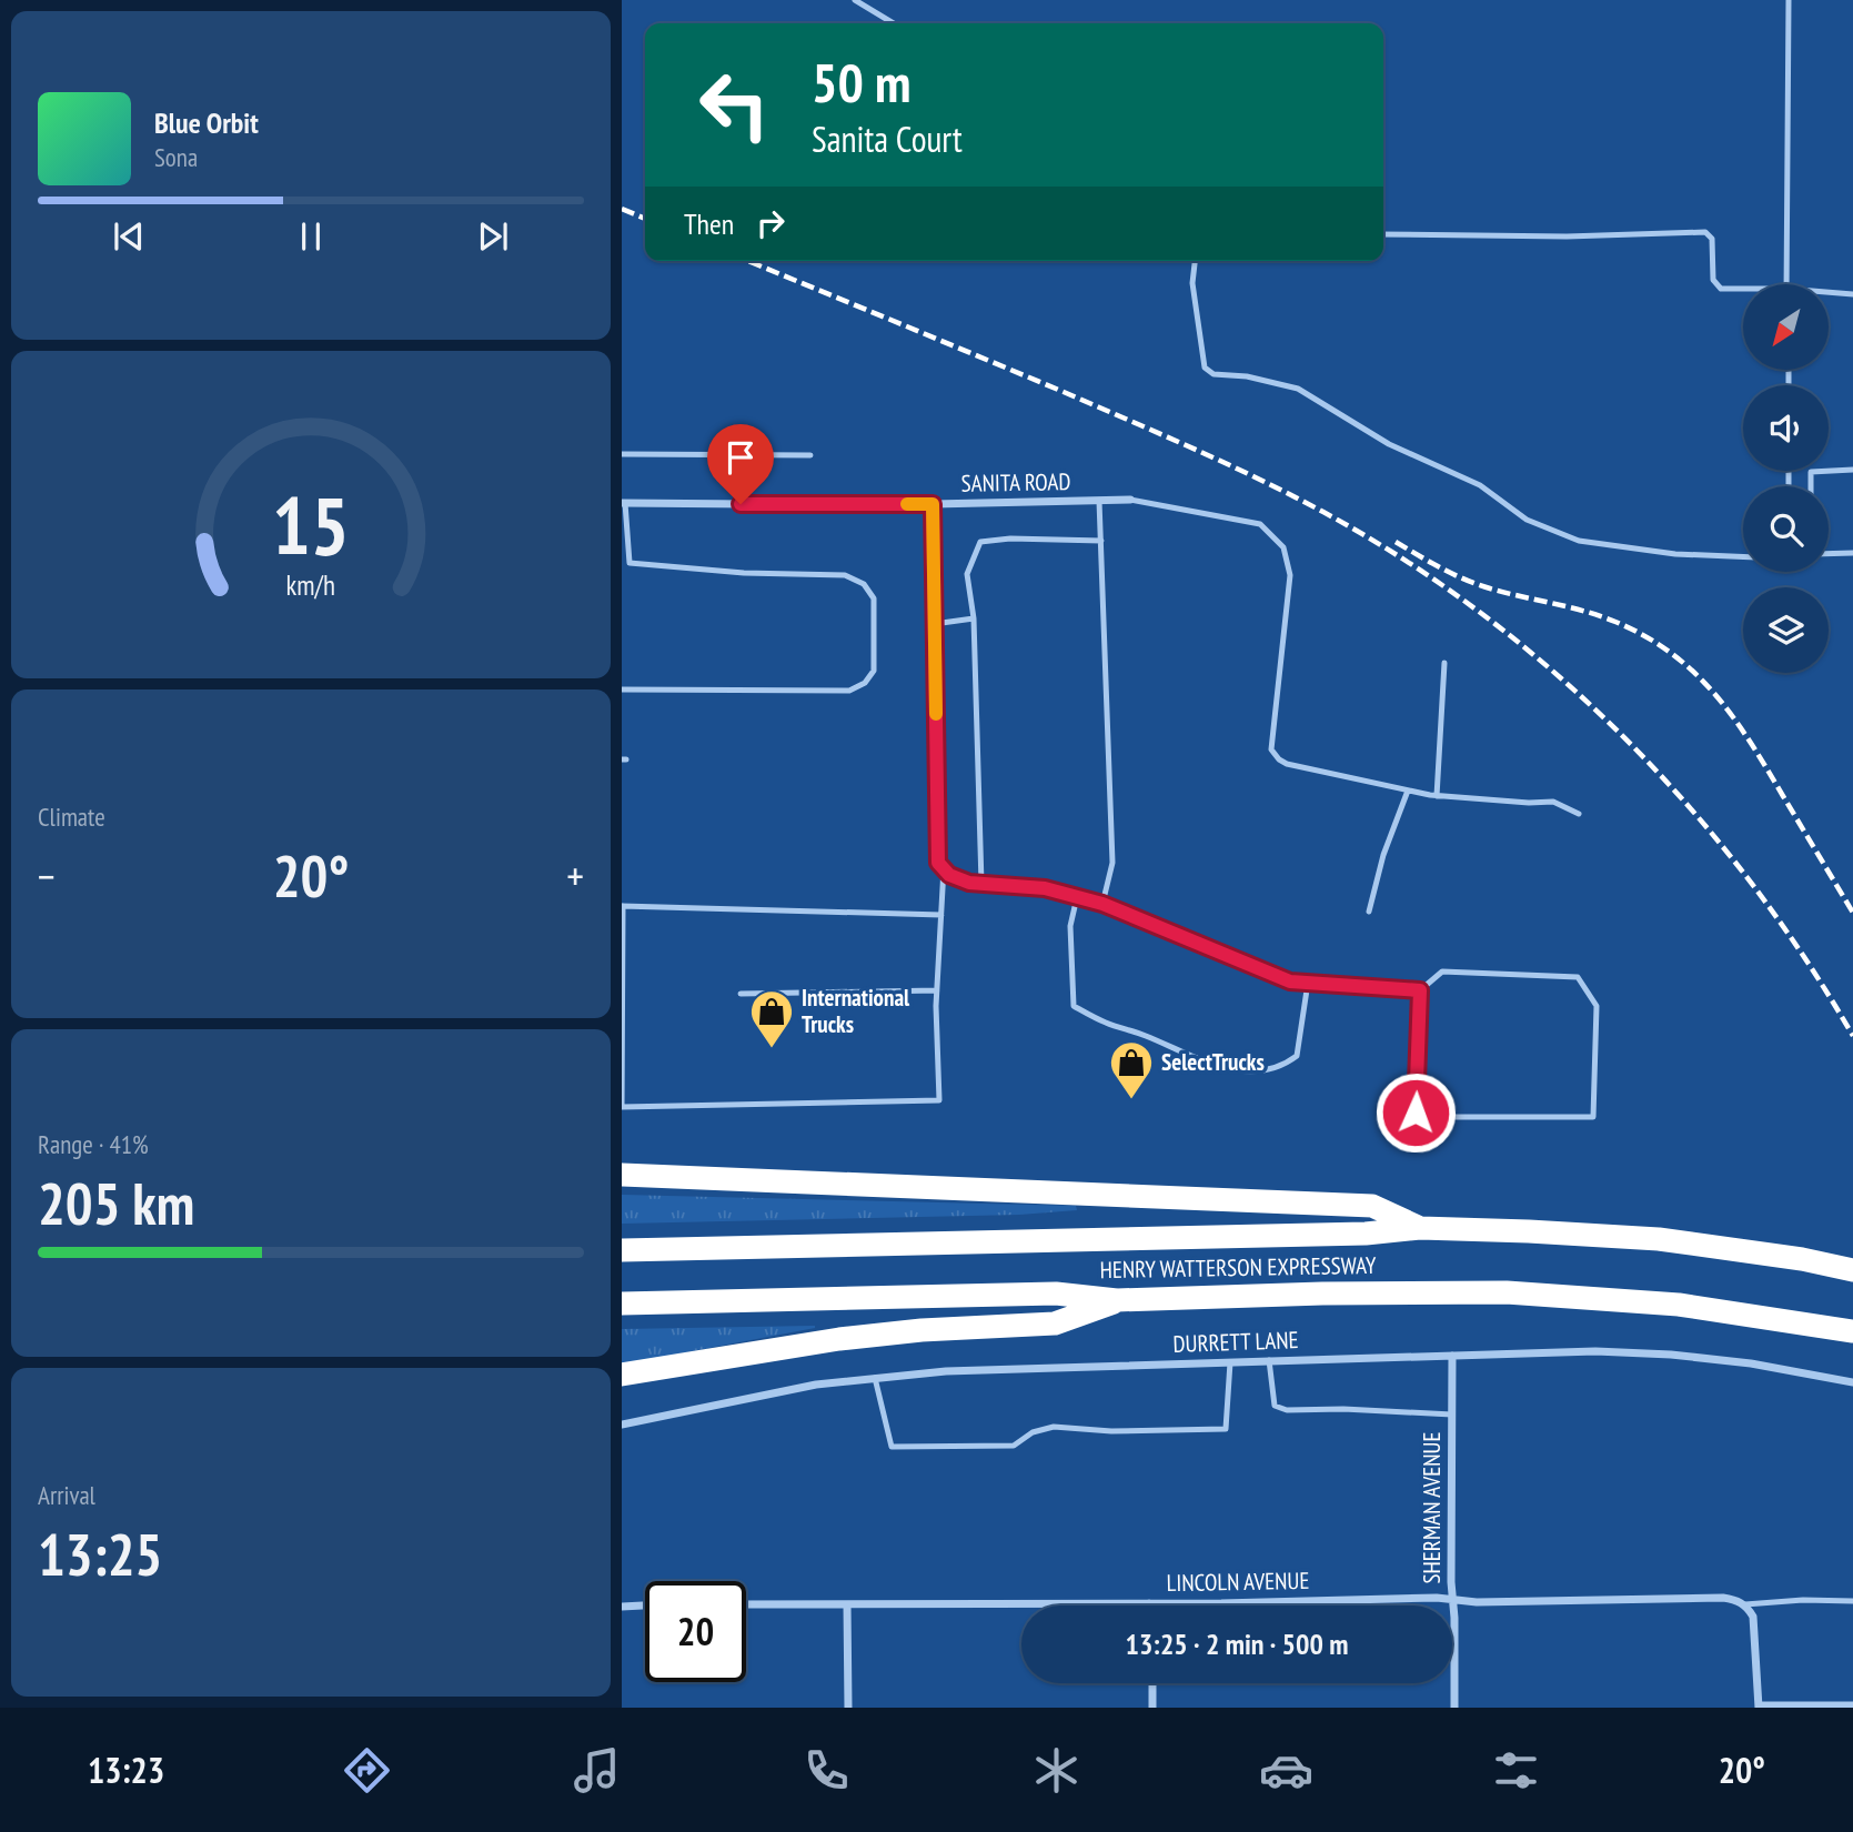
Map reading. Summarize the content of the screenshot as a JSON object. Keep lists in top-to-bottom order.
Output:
{
  "streets": {
    "highway": ["HENRY WATTERSON EXPRESSWAY"],
    "street": [
      "SANITA ROAD",
      "DURRETT LANE",
      "SHERMAN AVENUE",
      "LINCOLN AVENUE"
    ]
  },
  "crossings": [
    ["DURRETT LANE", "SHERMAN AVENUE"],
    ["SHERMAN AVENUE", "LINCOLN AVENUE"]
  ],
  "places": {
    "shop": ["International Trucks", "SelectTrucks"]
  },
  "north": "bottom left",
  "page": {
    "turn": ["50 m", "Sanita Court"],
    "song": ["Blue Orbit", "Sona"],
    "then": "Then",
    "tile": [
      "Climate",
      ["Range · 41%", "205 km"],
      ["Arrival", "13:25"]
    ],
    "heat": ["−", "20°", "+"],
    "limit": "20",
    "trip": "13:25 · 2 min · 500 m",
    "tabs": ["13:23", "20°"],
    "gauge": ["15", "km/h"]
  }
}
